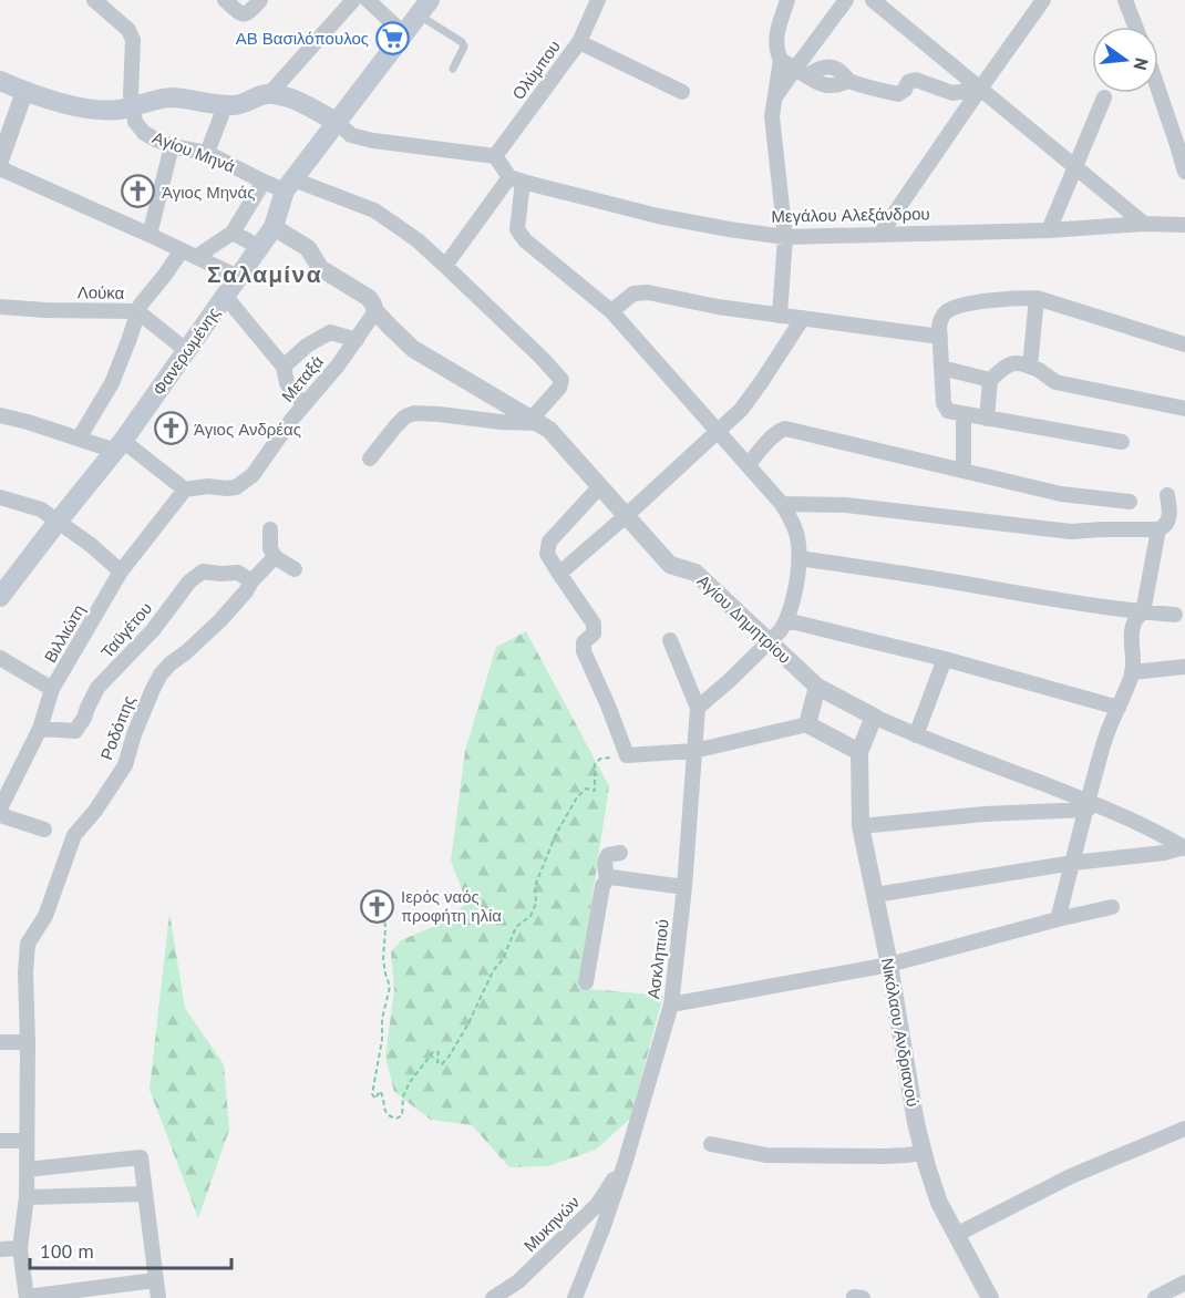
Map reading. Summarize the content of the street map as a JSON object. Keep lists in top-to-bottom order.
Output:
{
  "streets": {
    "main road": ["Φανερωμένης"],
    "street": [
      "Ολύμπου",
      "Αγίου Μηνά",
      "Μεγάλου Αλεξάνδρου",
      "Λούκα",
      "Μεταξά",
      "Αγίου Δημητρίου",
      "Ταϋγέτου",
      "Βιλλιώτη",
      "Ροδόπης",
      "Ασκληπιού",
      "Νικόλαου Ανδριανού",
      "Μυκηνών"
    ]
  },
  "crossings": [
    ["Αγίου Μηνά", "Φανερωμένης"],
    ["Αγίου Μηνά", "Αγίου Δημητρίου"],
    ["Λούκα", "Φανερωμένης"],
    ["Φανερωμένης", "Αγίου Δημητρίου"],
    ["Μεταξά", "Αγίου Δημητρίου"],
    ["Μεταξά", "Βιλλιώτη"],
    ["Ταϋγέτου", "Βιλλιώτη"],
    ["Ταϋγέτου", "Ροδόπης"],
    ["Ασκληπιού", "Μυκηνών"]
  ],
  "districts": ["Σαλαμίνα"],
  "places": {
    "supermarket": ["ΑΒ Βασιλόπουλος"],
    "church": ["Άγιος Μηνάς", "Άγιος Ανδρέας", "Ιερός ναός προφήτη ηλία"]
  },
  "scale_bar": "100 m",
  "north": "right"
}
